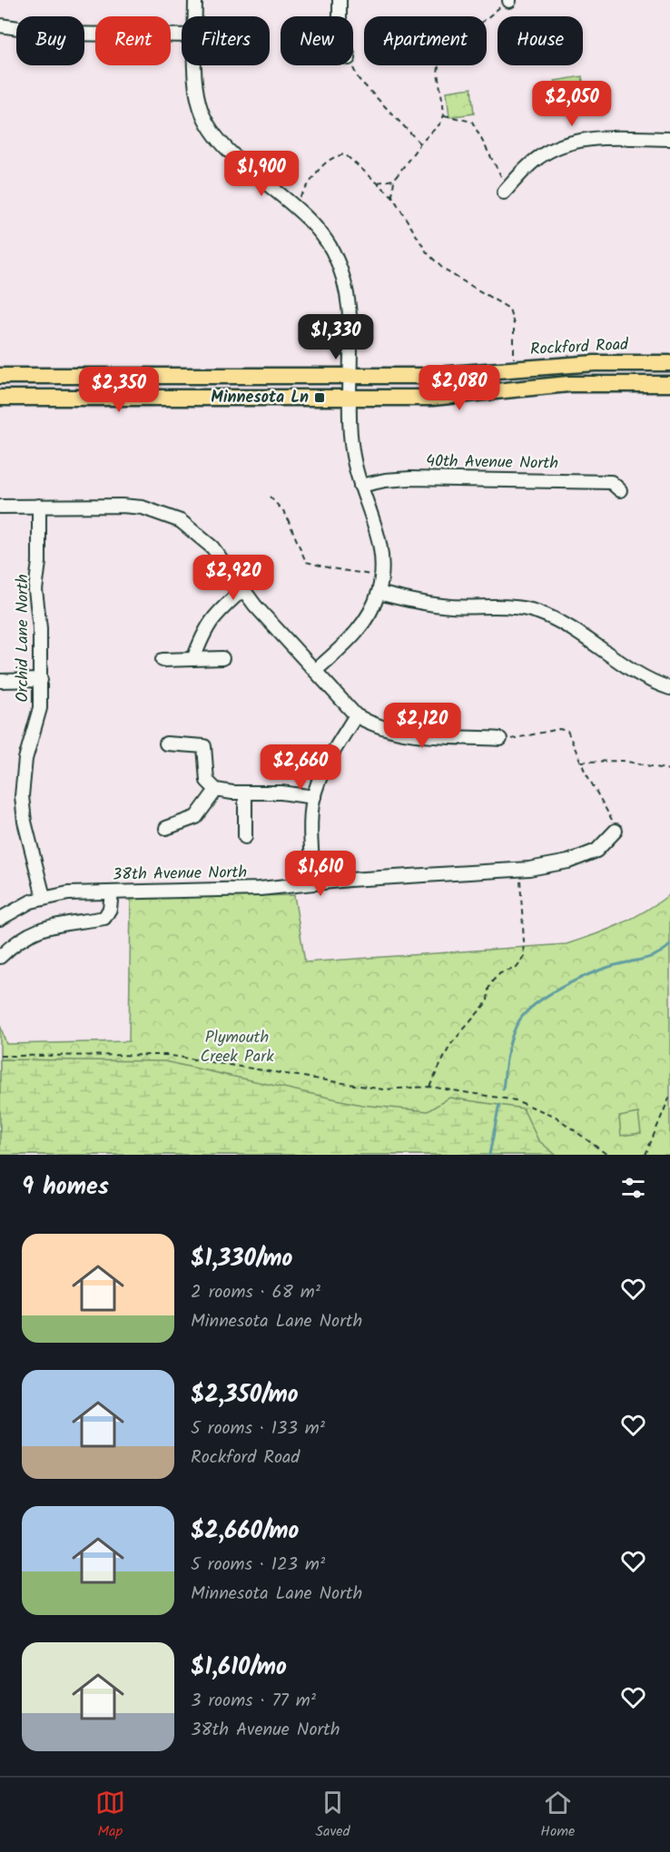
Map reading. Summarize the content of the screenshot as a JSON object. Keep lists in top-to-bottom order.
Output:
{
  "streets": {
    "main road": ["Rockford Road"],
    "street": ["40th Avenue North", "Orchid Lane North", "38th Avenue North"]
  },
  "crossings": [
    ["Orchid Lane North", "38th Avenue North"]
  ],
  "parks": ["Plymouth Creek Park"],
  "places": {
    "transit": ["Minnesota Ln"]
  },
  "page": {
    "chip": [
      "Buy",
      "Rent",
      "Filters",
      "New",
      "Apartment",
      "House"
    ],
    "price": [
      "$2,050",
      "$1,900",
      "$1,330",
      "$2,080",
      "$2,350",
      "$2,920",
      "$2,120",
      "$2,660",
      "$1,610"
    ],
    "heading": "9 homes",
    "list": [
      {
        "name": "$1,330/mo",
        "note": "2 rooms · 68 m² · Minnesota Lane North"
      },
      {
        "name": "$2,350/mo",
        "note": "5 rooms · 133 m² · Rockford Road"
      },
      {
        "name": "$2,660/mo",
        "note": "5 rooms · 123 m² · Minnesota Lane North"
      },
      {
        "name": "$1,610/mo",
        "note": "3 rooms · 77 m² · 38th Avenue North"
      }
    ],
    "tabs": ["Map", "Saved", "Home"]
  }
}
